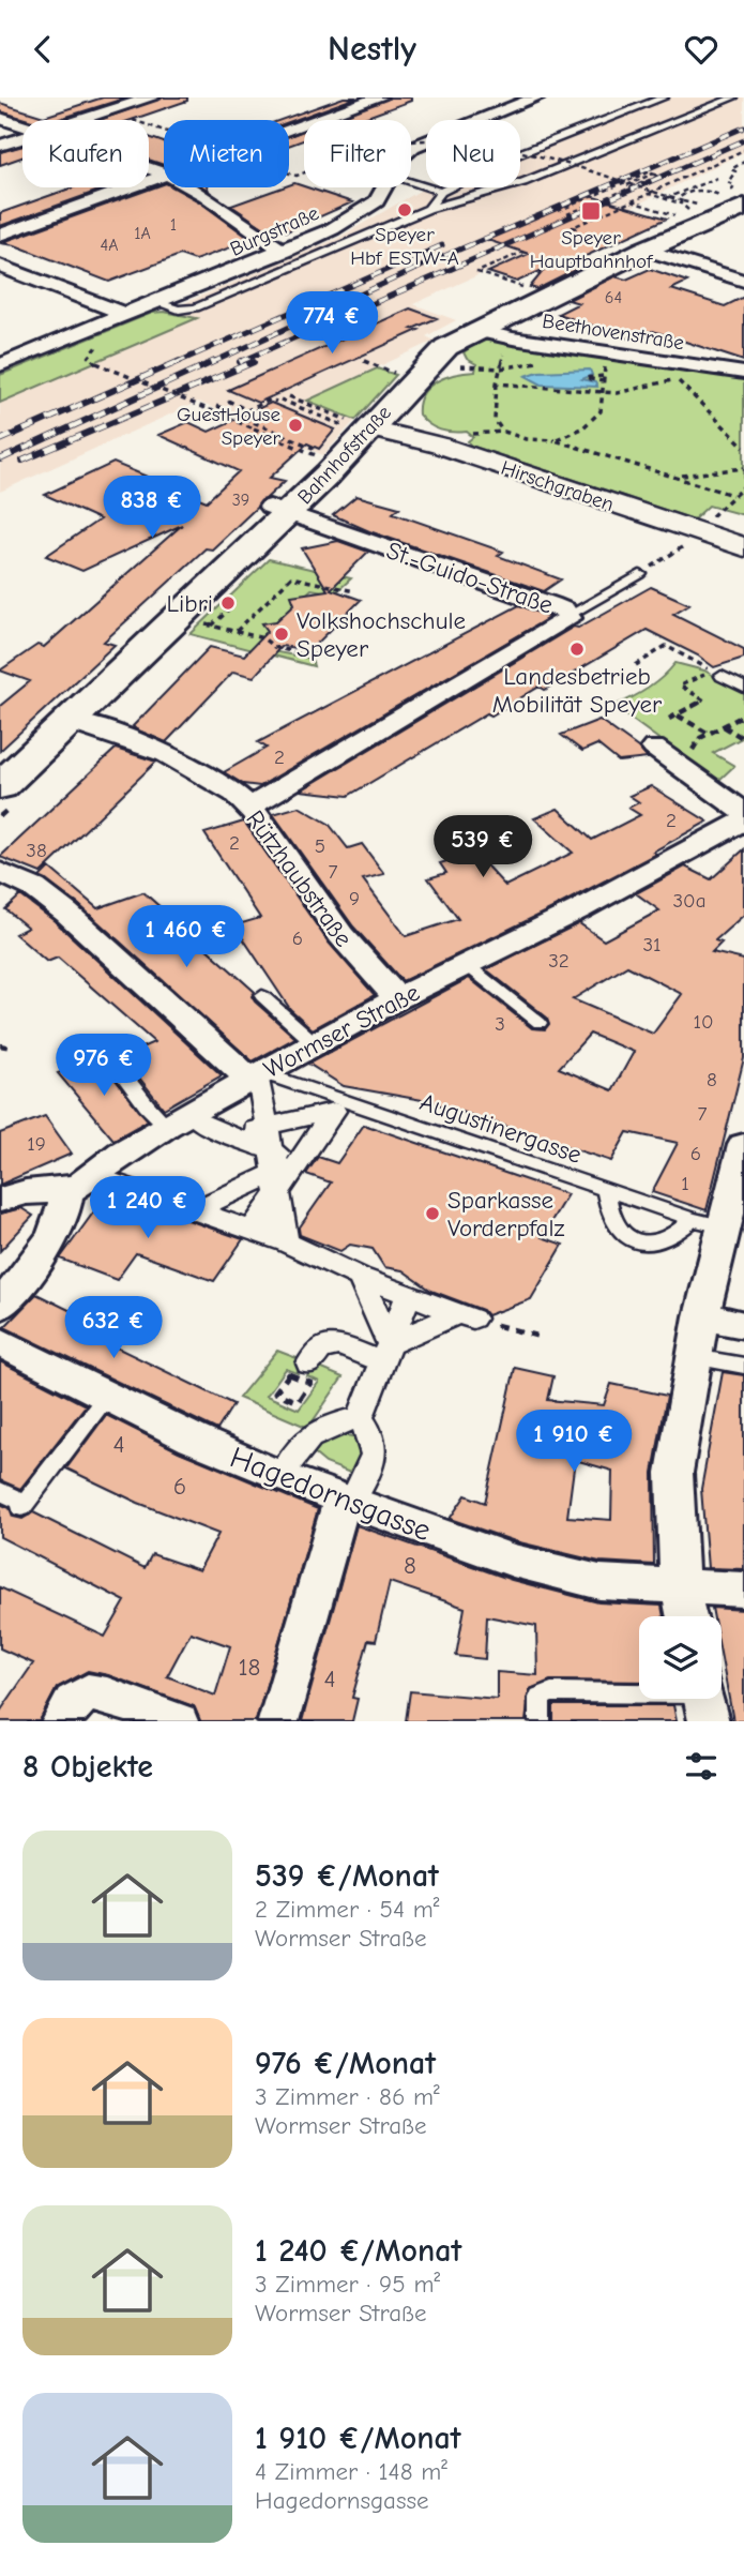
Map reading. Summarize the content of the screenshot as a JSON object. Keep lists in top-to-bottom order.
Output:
{
  "streets": {
    "main road": ["Bahnhofstraße"],
    "street": [
      "Burgstraße",
      "Beethovenstraße",
      "Hirschgraben",
      "St.-Guido-Straße",
      "Rützhaubstraße",
      "Wormser Straße",
      "Hagedornsgasse"
    ],
    "lane": ["Augustinergasse"]
  },
  "crossings": [
    ["Beethovenstraße", "Bahnhofstraße"],
    ["Bahnhofstraße", "Hirschgraben"],
    ["Bahnhofstraße", "St.-Guido-Straße"],
    ["Bahnhofstraße", "Rützhaubstraße"],
    ["St.-Guido-Straße", "Rützhaubstraße"],
    ["Rützhaubstraße", "Wormser Straße"],
    ["Wormser Straße", "Augustinergasse"]
  ],
  "places": {
    "other": [
      "Speyer Hbf ESTW-A",
      "GuestHouse Speyer",
      "Libri",
      "Volkshochschule Speyer",
      "Landesbetrieb Mobilität Speyer",
      "Sparkasse Vorderpfalz"
    ],
    "transit": ["Speyer Hauptbahnhof"]
  },
  "house_numbers": [
    "1",
    "1A",
    "4A",
    "64",
    "39",
    "2",
    "2",
    "2",
    "5",
    "38",
    "7",
    "9",
    "30a",
    "6",
    "31",
    "32",
    "10",
    "3",
    "8",
    "7",
    "19",
    "6",
    "1",
    "4",
    "6",
    "8",
    "18",
    "4"
  ],
  "page": {
    "header": "Nestly",
    "chip": [
      "Kaufen",
      "Mieten",
      "Filter",
      "Neu"
    ],
    "price": [
      "774 €",
      "838 €",
      "539 €",
      "1 460 €",
      "976 €",
      "1 240 €",
      "632 €",
      "1 910 €"
    ],
    "heading": "8 Objekte",
    "list": [
      {
        "name": "539 €/Monat",
        "note": "2 Zimmer · 54 m² · Wormser Straße"
      },
      {
        "name": "976 €/Monat",
        "note": "3 Zimmer · 86 m² · Wormser Straße"
      },
      {
        "name": "1 240 €/Monat",
        "note": "3 Zimmer · 95 m² · Wormser Straße"
      },
      {
        "name": "1 910 €/Monat",
        "note": "4 Zimmer · 148 m² · Hagedornsgasse"
      }
    ]
  }
}
